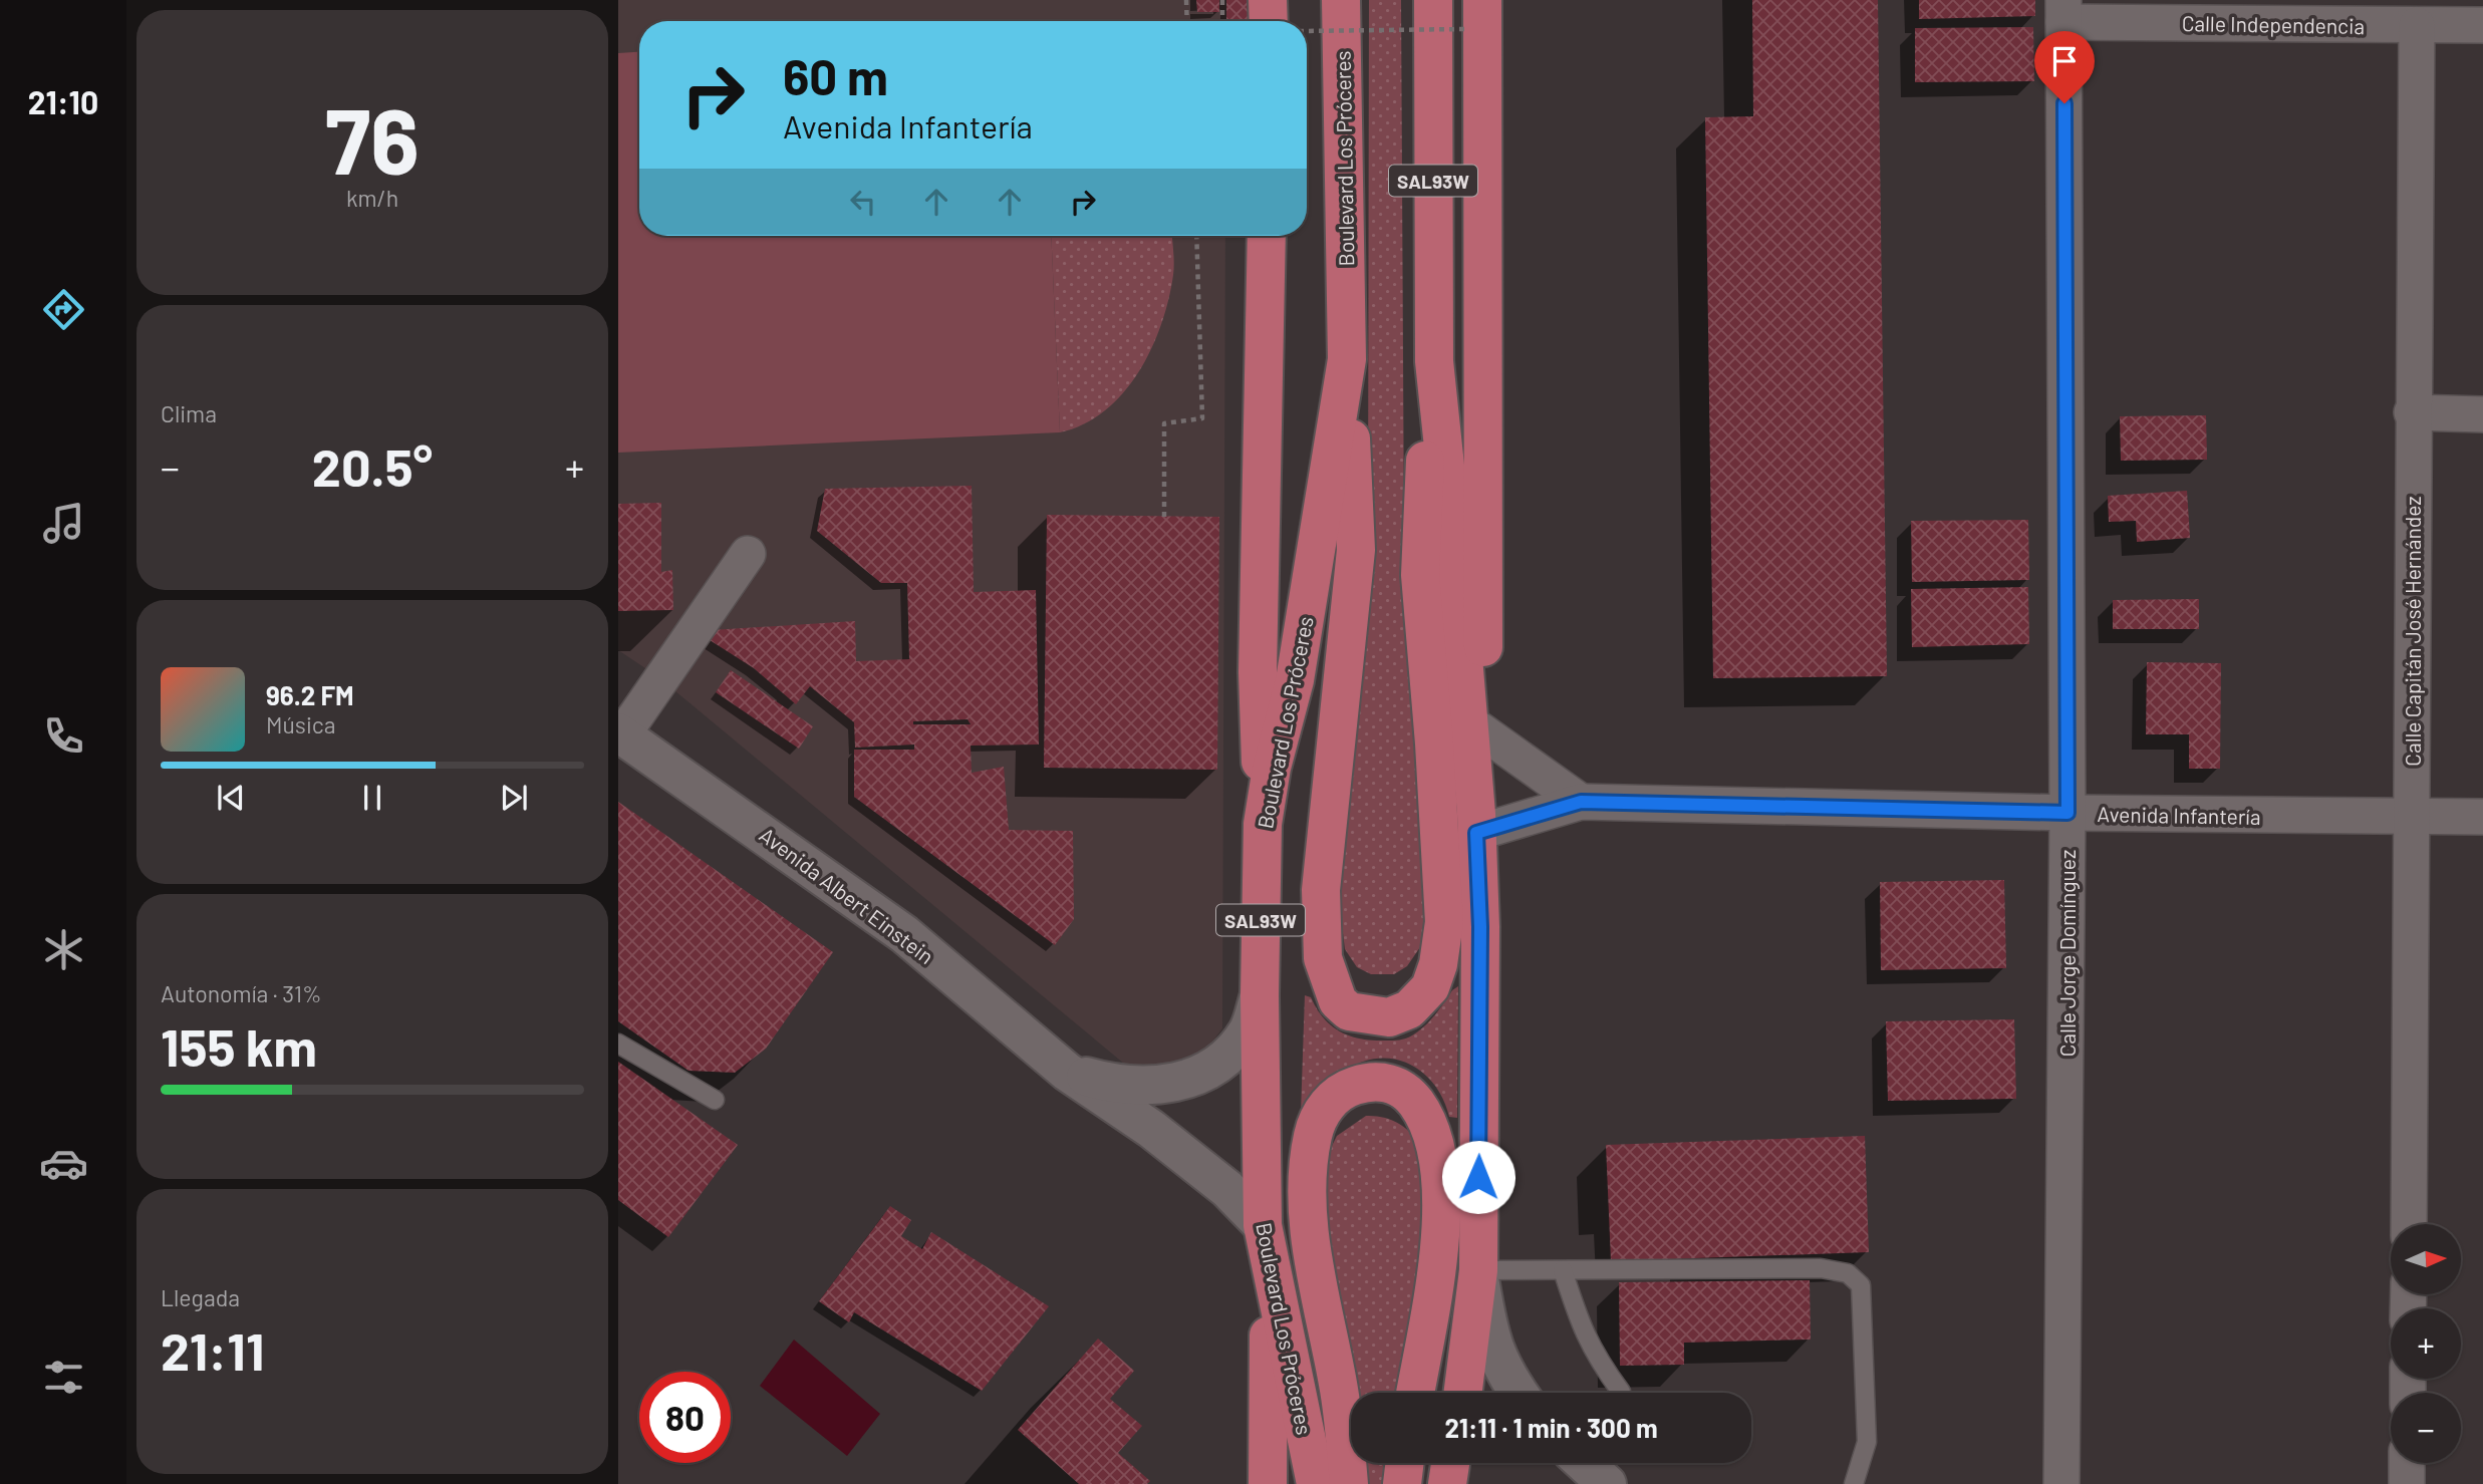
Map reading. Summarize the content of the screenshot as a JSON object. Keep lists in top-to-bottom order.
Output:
{
  "streets": {
    "highway": ["Boulevard Los Próceres", "SAL93W"],
    "street": [
      "Calle Independencia",
      "Calle Capitán José Hernández",
      "Avenida Infantería",
      "Avenida Albert Einstein",
      "Calle Jorge Domínguez"
    ]
  },
  "crossings": [
    ["Calle Independencia", "Calle Capitán José Hernández"],
    ["Calle Independencia", "Calle Jorge Domínguez"],
    ["Boulevard Los Próceres", "Avenida Albert Einstein"],
    ["SAL93W", "Avenida Infantería"],
    ["Calle Capitán José Hernández", "Avenida Infantería"],
    ["Avenida Infantería", "Calle Jorge Domínguez"]
  ],
  "north": "right",
  "page": {
    "tabs": "21:10",
    "tile": [
      ["76", "km/h"],
      "Clima",
      ["Autonomía · 31%", "155 km"],
      ["Llegada", "21:11"]
    ],
    "turn": ["60 m", "Avenida Infantería"],
    "heat": ["−", "20.5°", "+"],
    "song": ["96.2 FM", "Música"],
    "map_buttons": ["+", "−"],
    "limit": "80",
    "trip": "21:11 · 1 min · 300 m"
  }
}
